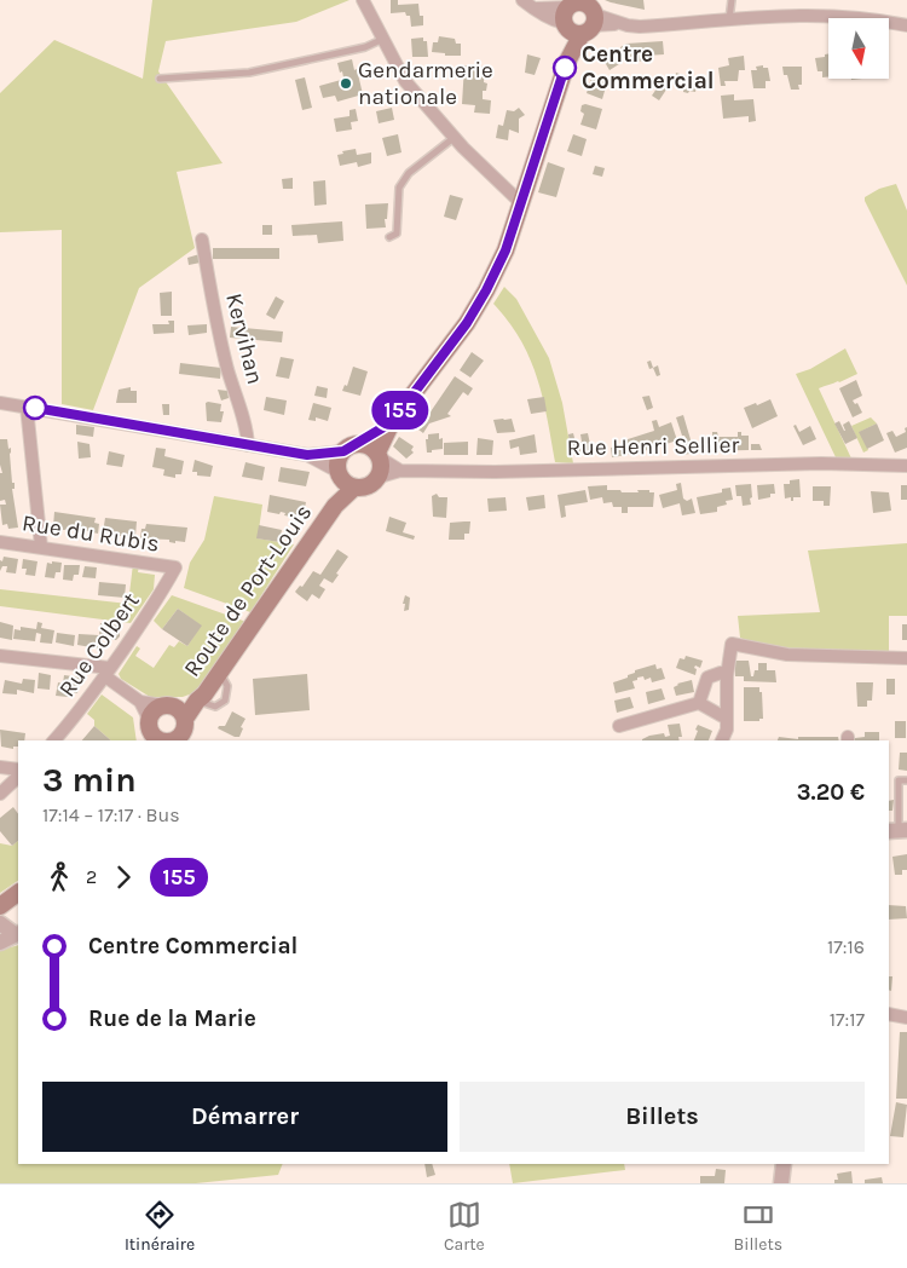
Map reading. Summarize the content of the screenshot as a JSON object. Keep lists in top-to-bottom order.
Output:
{
  "streets": {
    "main road": ["Route de Port-Louis"],
    "street": [
      "Kervihan",
      "Rue Henri Sellier",
      "Rue du Rubis",
      "Rue Colbert"
    ]
  },
  "crossings": [
    ["Rue du Rubis", "Rue Colbert"]
  ],
  "places": ["Centre Commercial", "Gendarmerie nationale"],
  "lines": ["bus line 155"],
  "north": "bottom",
  "page": {
    "on_map": "155",
    "heading": ["3 min", "17:14 – 17:17 · Bus", "3.20 €"],
    "legs": ["2", "155"],
    "list": [
      {
        "name": "Centre Commercial",
        "value": "17:16"
      },
      {
        "name": "Rue de la Marie",
        "value": "17:17"
      }
    ],
    "buttons": ["Démarrer", "Billets"],
    "tabs": ["Itinéraire", "Carte", "Billets"]
  }
}
